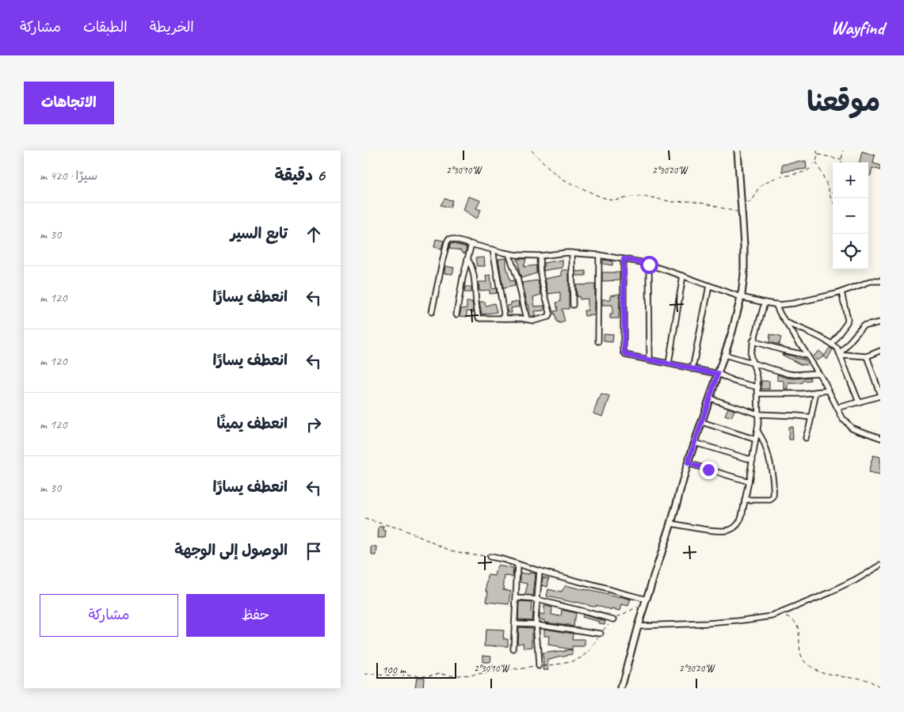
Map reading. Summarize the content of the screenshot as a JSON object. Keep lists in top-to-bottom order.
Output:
{
  "scale_bar": "100 m",
  "page": {
    "header": "Wayfind",
    "nav": ["الخريطة", "الطبقات", "مشاركة"],
    "title": "موقعنا",
    "buttons": [
      "الاتجاهات",
      ["حفظ", "مشاركة"]
    ],
    "heading": ["6 دقيقة", "سيرًا · 420 m"],
    "map_buttons": ["+", "−"],
    "list": [
      ["تابع السير", "30 m"],
      ["انعطف يسارًا", "120 m"],
      ["انعطف يسارًا", "120 m"],
      ["انعطف يمينًا", "120 m"],
      ["انعطف يسارًا", "30 m"],
      "الوصول إلى الوجهة"
    ],
    "scale": "100 m"
  },
  "coordinates": ["2°30'10\"W", "2°30'20\"W"]
}
